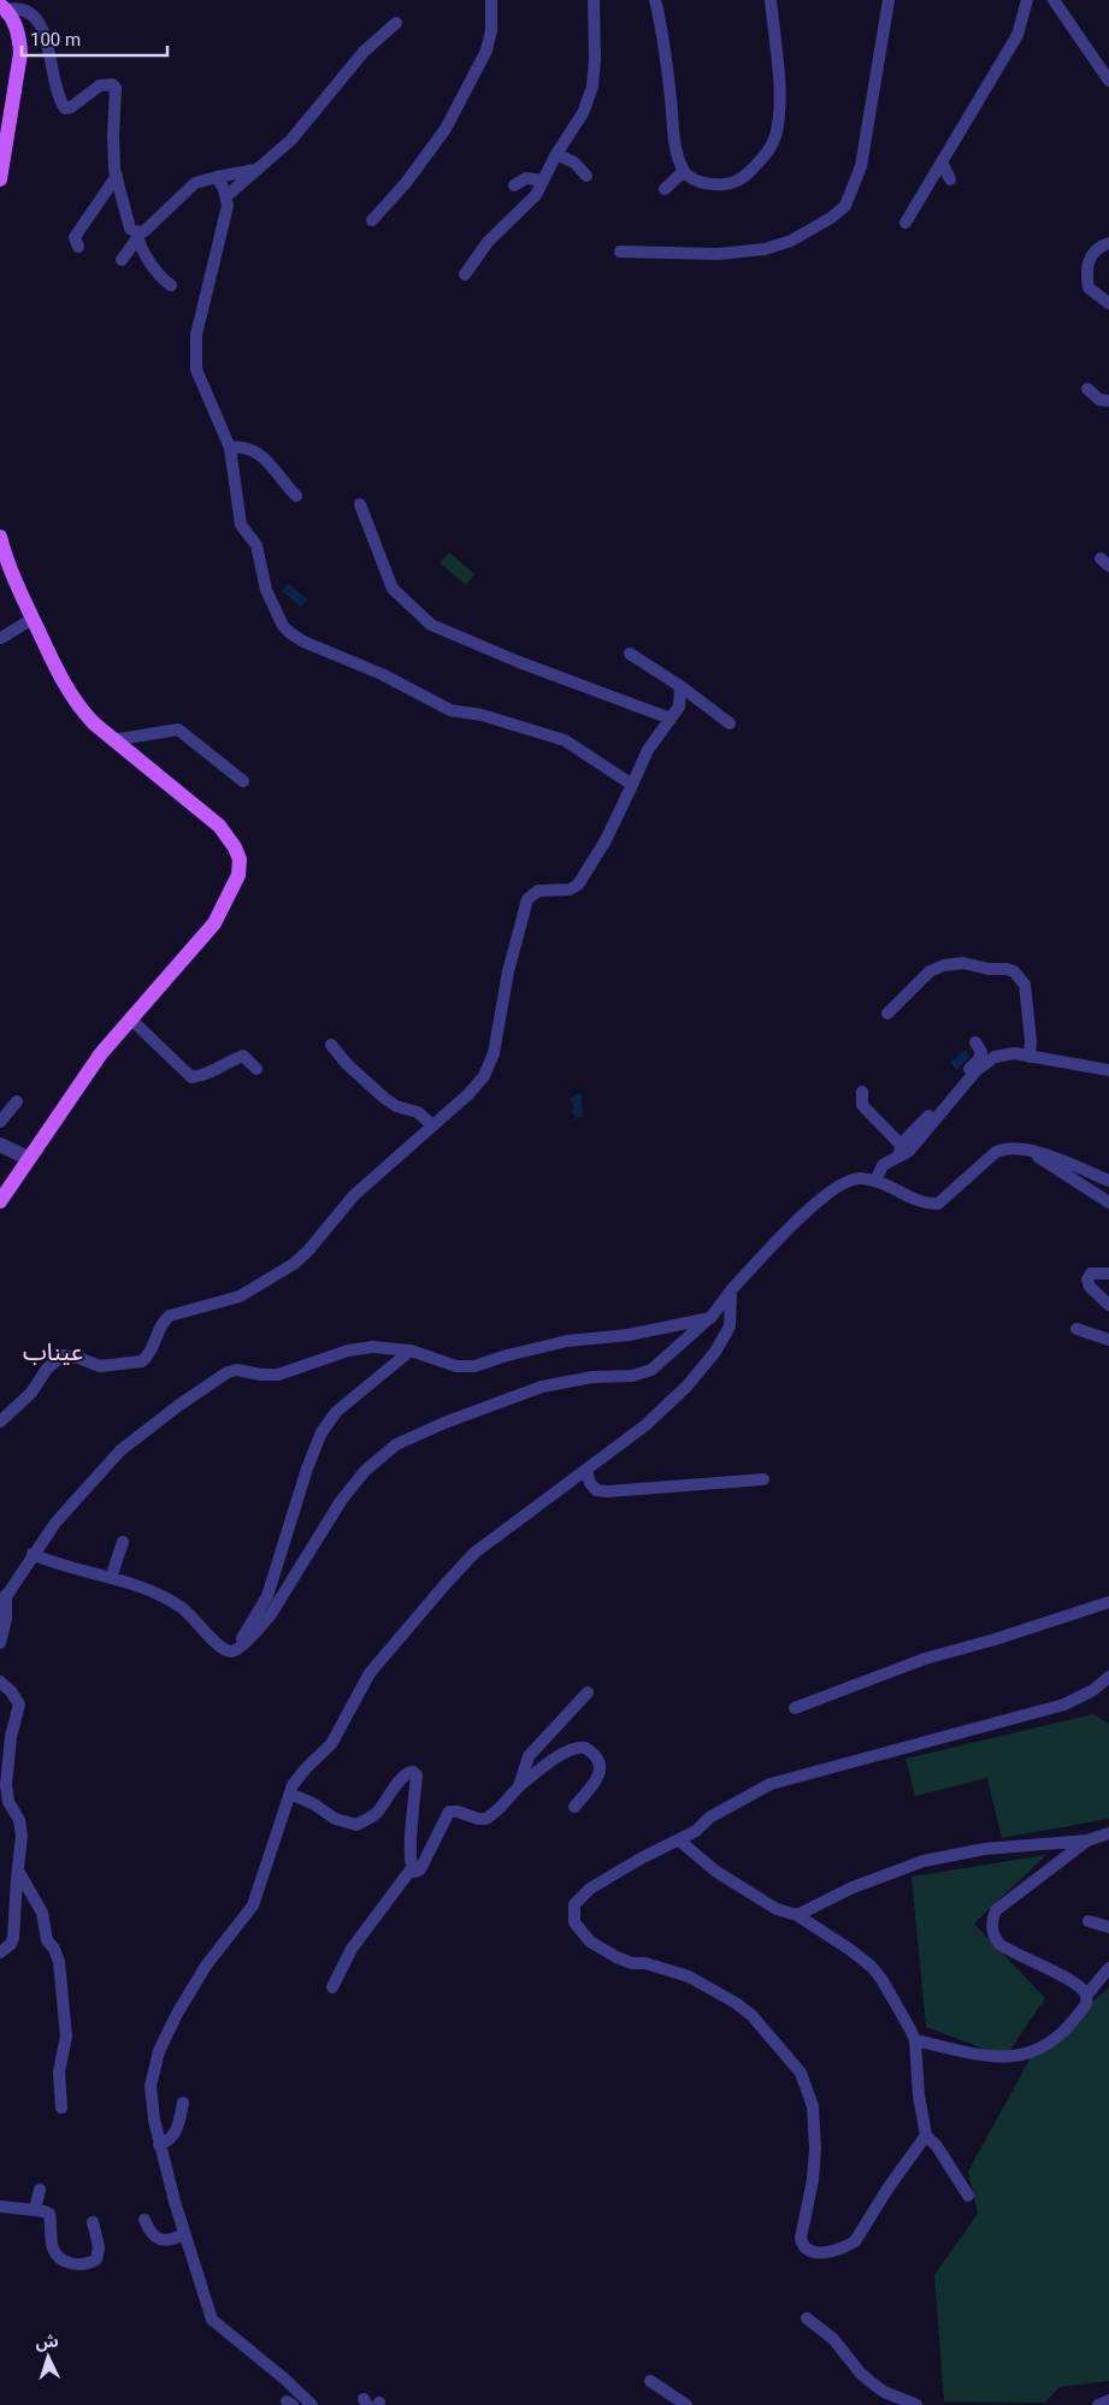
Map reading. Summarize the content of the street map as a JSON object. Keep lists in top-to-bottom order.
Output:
{
  "districts": ["عيناب"],
  "scale_bar": "100 m",
  "north": "top"
}
